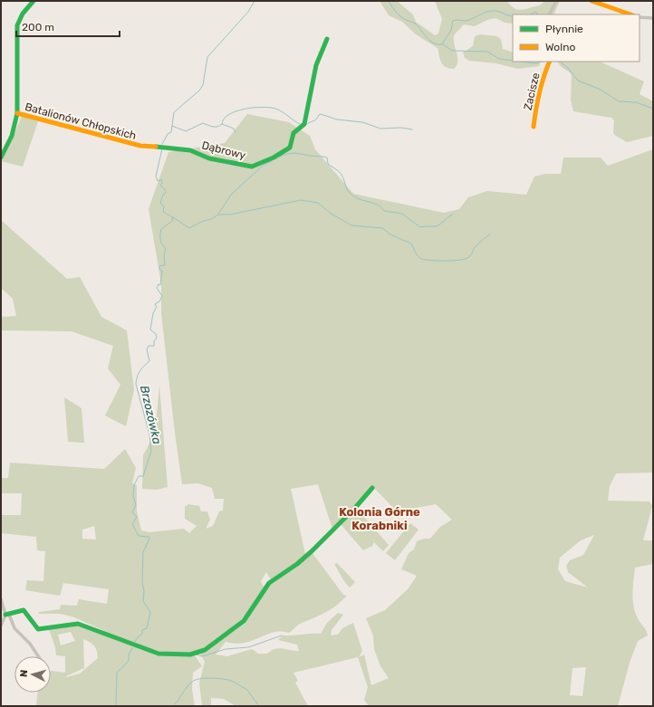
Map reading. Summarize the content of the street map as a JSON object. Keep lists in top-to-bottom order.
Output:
{
  "streets": {
    "street": ["Zacisze", "Batalionów Chłopskich", "Dąbrowy"]
  },
  "crossings": [
    ["Batalionów Chłopskich", "Dąbrowy"]
  ],
  "districts": ["Kolonia Górne Korabniki"],
  "water": ["Brzozówka"],
  "legend": ["Płynnie", "Wolno"],
  "scale_bar": "200 m",
  "north": "left"
}
